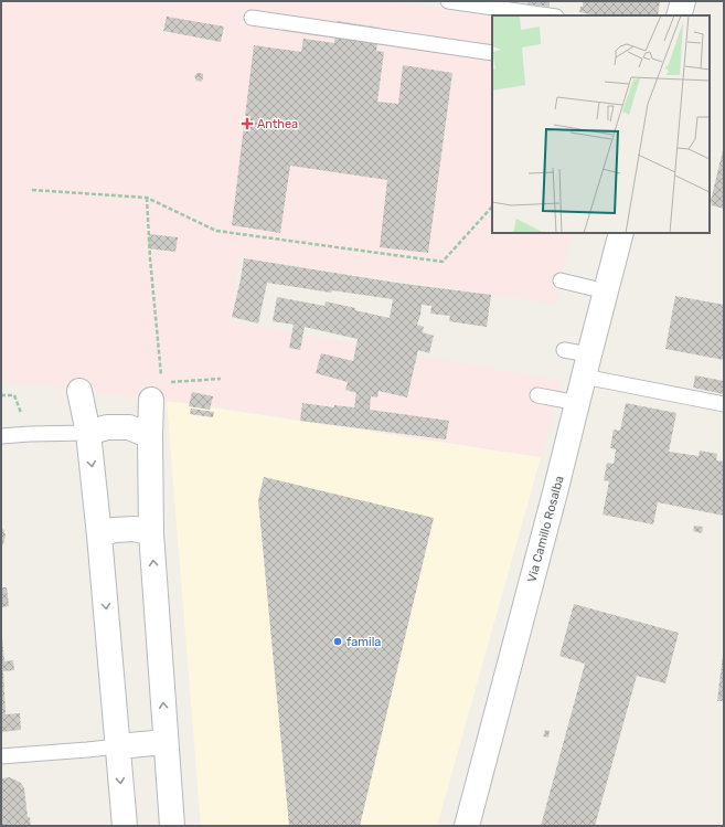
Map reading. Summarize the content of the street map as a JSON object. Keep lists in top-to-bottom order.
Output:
{
  "streets": {
    "street": ["Via Camillo Rosalba"]
  },
  "places": {
    "health": ["Anthea"],
    "other": ["famila"]
  }
}
